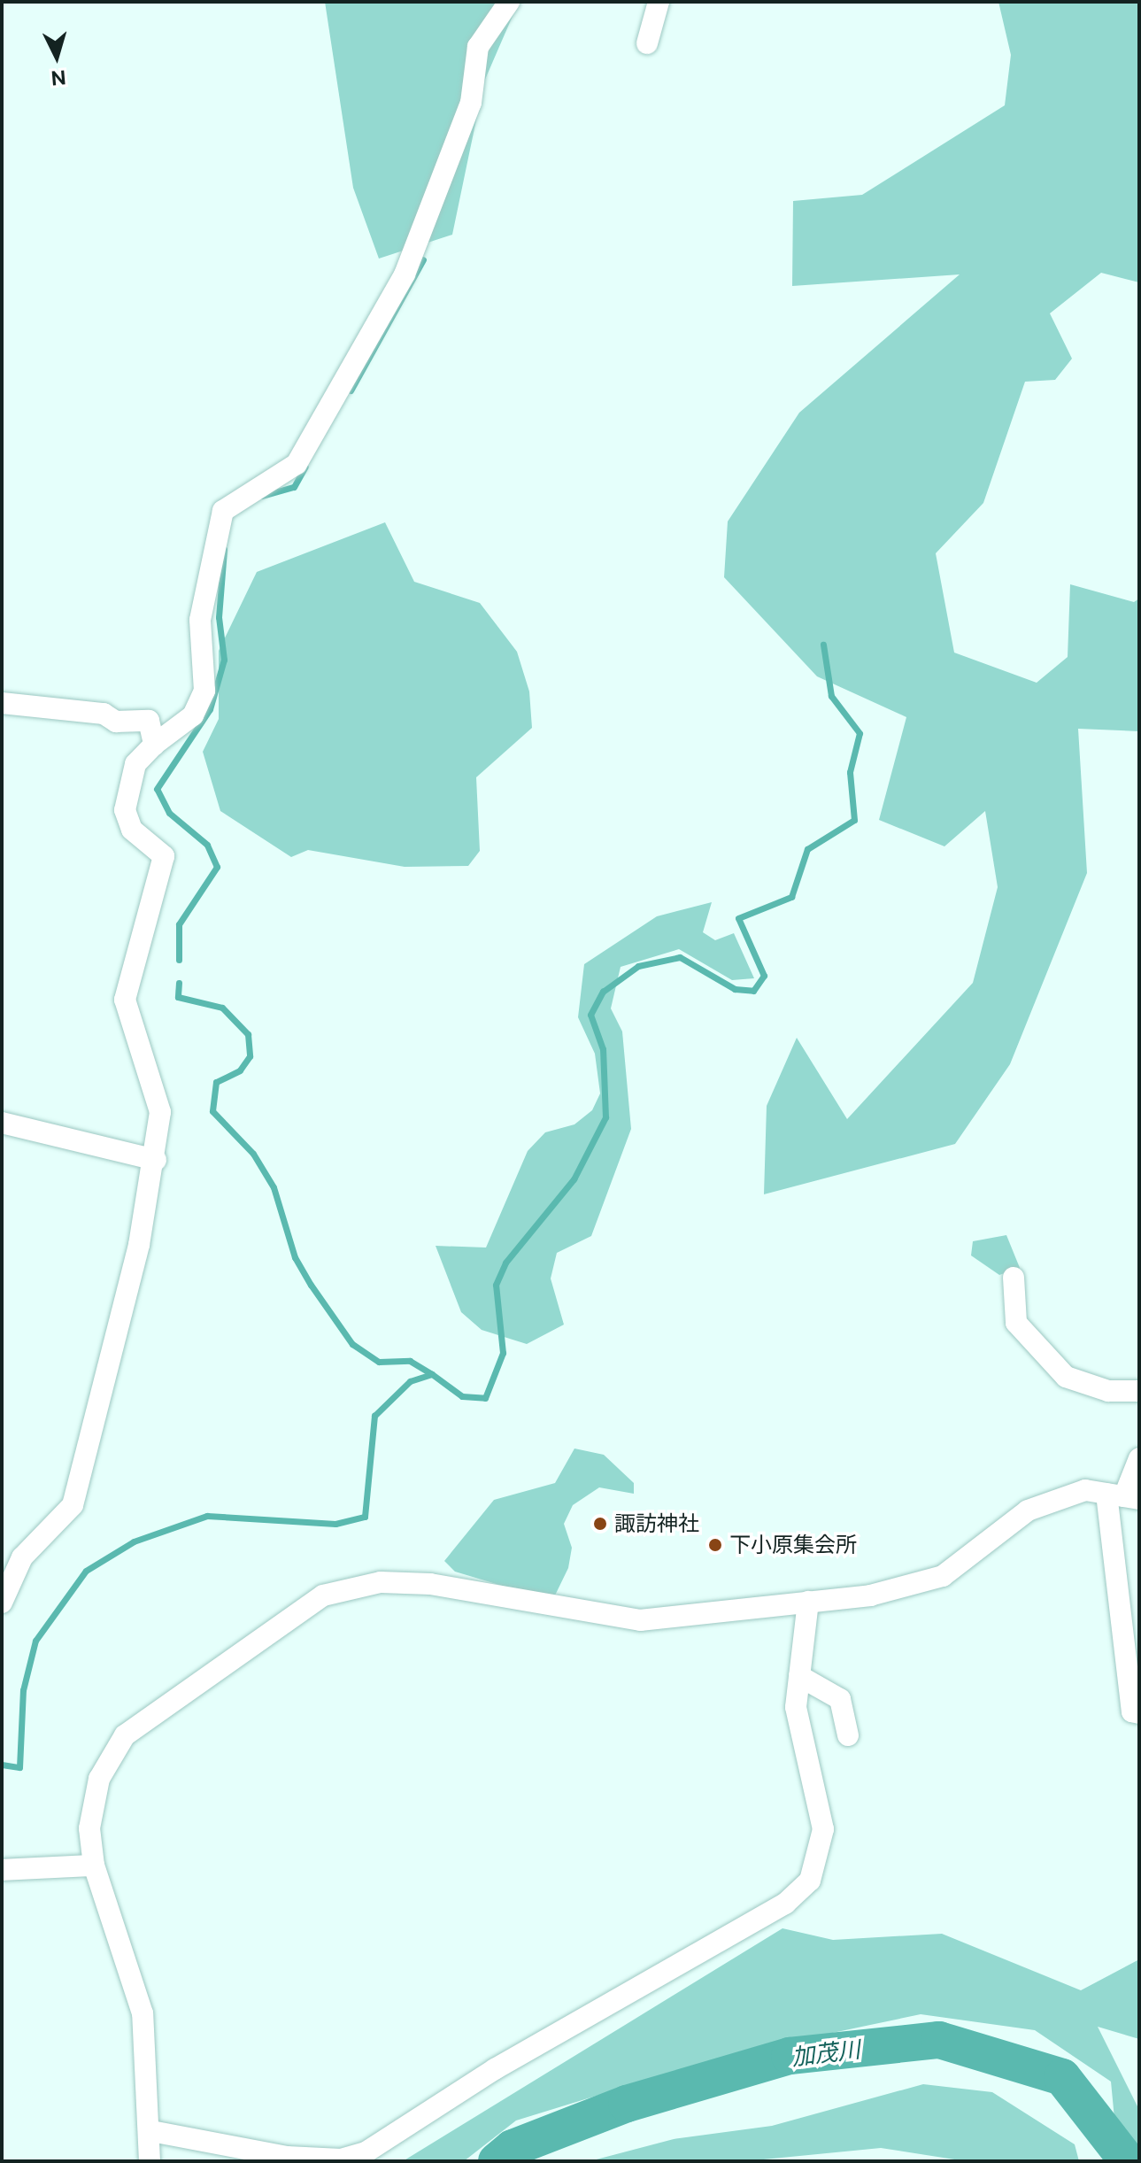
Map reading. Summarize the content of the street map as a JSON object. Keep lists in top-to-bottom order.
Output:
{
  "water": ["加茂川"],
  "places": ["諏訪神社", "下小原集会所"],
  "north": "bottom"
}
